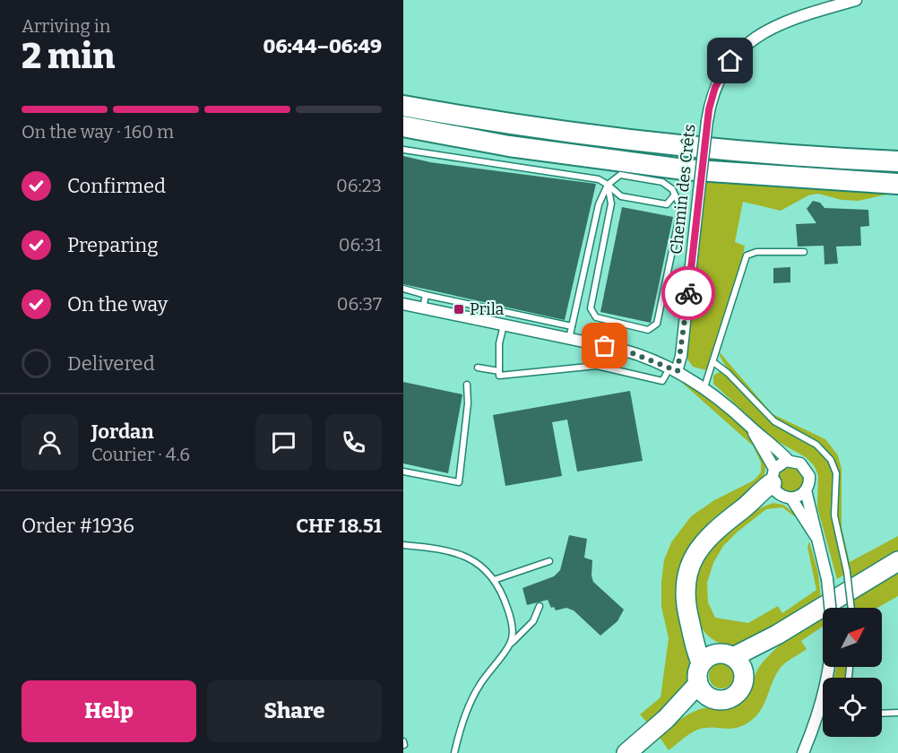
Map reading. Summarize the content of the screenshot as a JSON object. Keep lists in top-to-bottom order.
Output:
{
  "streets": {
    "street": ["Chemin des Crêts"]
  },
  "places": {
    "transit": ["Prila"]
  },
  "north": "top right",
  "page": {
    "heading": ["2 min", "Arriving in", "06:44–06:49"],
    "panel": [
      "Jordan",
      "Courier · 4.6",
      "Order #1936",
      "CHF 18.51"
    ],
    "bar": "On the way · 160 m",
    "list": [
      ["Confirmed", "06:23"],
      ["Preparing", "06:31"],
      ["On the way", "06:37"],
      "Delivered"
    ],
    "buttons": ["Help", "Share"]
  }
}
